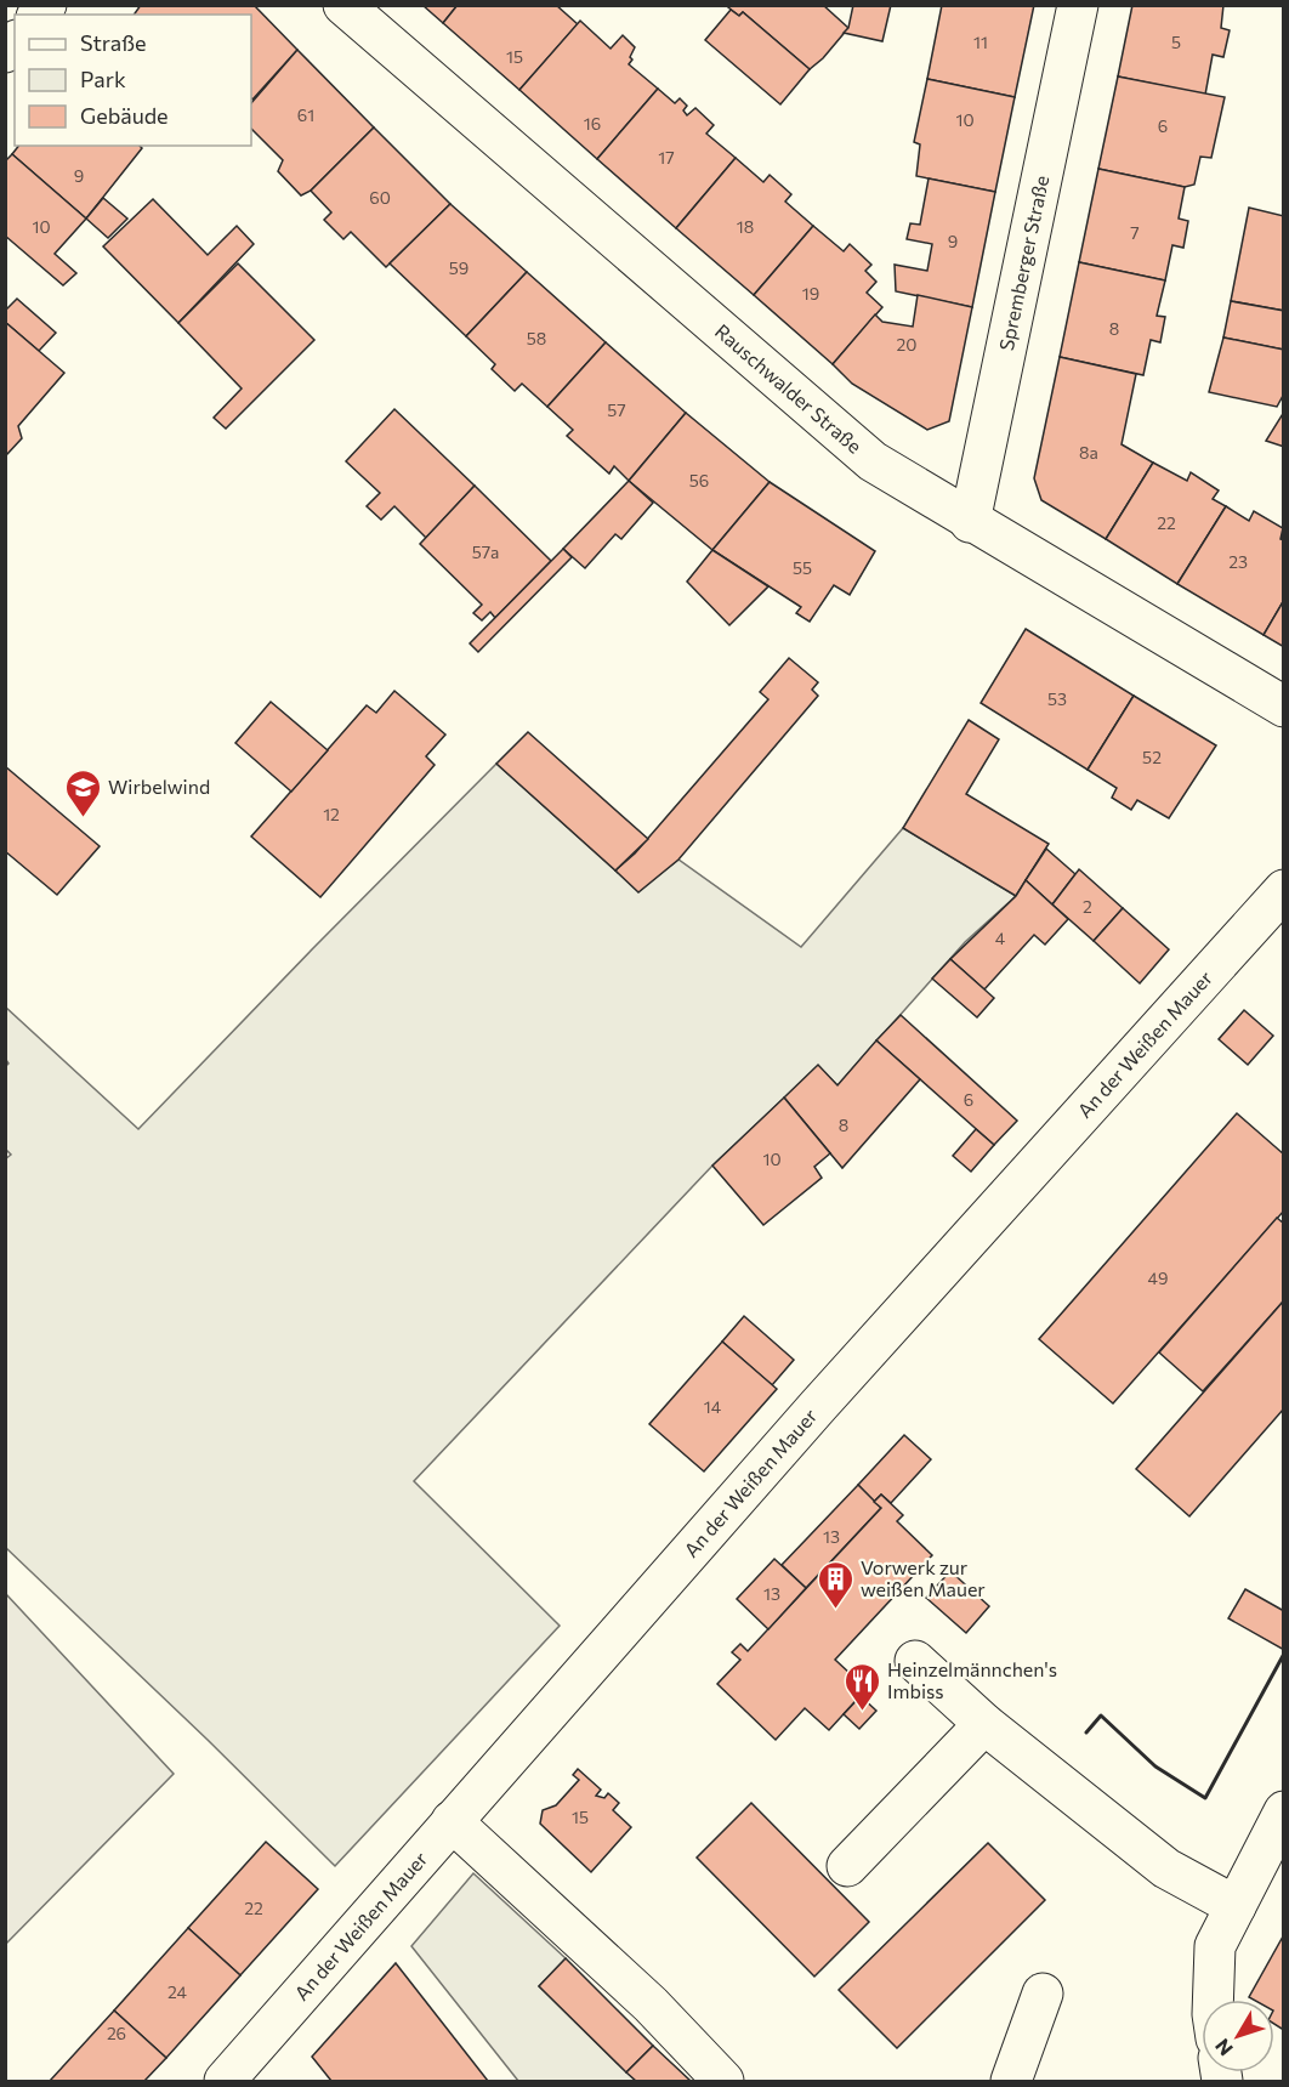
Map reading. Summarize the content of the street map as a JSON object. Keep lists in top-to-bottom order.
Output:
{
  "streets": {
    "street": ["Spremberger Straße", "Rauschwalder Straße", "An der Weißen Mauer"]
  },
  "crossings": [
    ["Spremberger Straße", "Rauschwalder Straße"]
  ],
  "places": {
    "school or university": ["Wirbelwind"],
    "building": ["Vorwerk zur weißen Mauer"],
    "restaurant": ["Heinzelmännchen's Imbiss"]
  },
  "house_numbers": [
    "11",
    "5",
    "15",
    "61",
    "10",
    "16",
    "6",
    "17",
    "9",
    "60",
    "10",
    "18",
    "7",
    "9",
    "59",
    "19",
    "8",
    "58",
    "20",
    "57",
    "8a",
    "56",
    "22",
    "57a",
    "23",
    "55",
    "53",
    "52",
    "12",
    "2",
    "4",
    "6",
    "8",
    "10",
    "49",
    "14",
    "13",
    "13",
    "15",
    "22",
    "24",
    "26"
  ],
  "legend": ["Straße", "Park", "Gebäude"],
  "north": "bottom left"
}
